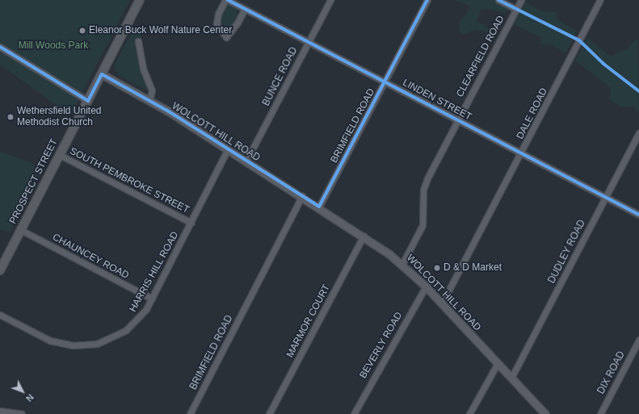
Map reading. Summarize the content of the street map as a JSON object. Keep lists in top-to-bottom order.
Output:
{
  "streets": {
    "main road": ["PROSPECT STREET"],
    "street": [
      "CLEARFIELD ROAD",
      "BUNCE ROAD",
      "LINDEN STREET",
      "DALE ROAD",
      "BRIMFIELD ROAD",
      "WOLCOTT HILL ROAD",
      "SOUTH PEMBROKE STREET",
      "DUDLEY ROAD",
      "CHAUNCEY ROAD",
      "HARRIS HILL ROAD",
      "MARMOR COURT",
      "BEVERLY ROAD",
      "DIX ROAD"
    ]
  },
  "crossings": [
    ["CLEARFIELD ROAD", "LINDEN STREET"],
    ["CLEARFIELD ROAD", "WOLCOTT HILL ROAD"],
    ["BUNCE ROAD", "LINDEN STREET"],
    ["BUNCE ROAD", "WOLCOTT HILL ROAD"],
    ["LINDEN STREET", "DALE ROAD"],
    ["LINDEN STREET", "BRIMFIELD ROAD"],
    ["LINDEN STREET", "DUDLEY ROAD"],
    ["DALE ROAD", "WOLCOTT HILL ROAD"],
    ["BRIMFIELD ROAD", "WOLCOTT HILL ROAD"],
    ["WOLCOTT HILL ROAD", "PROSPECT STREET"],
    ["WOLCOTT HILL ROAD", "DUDLEY ROAD"],
    ["WOLCOTT HILL ROAD", "HARRIS HILL ROAD"],
    ["WOLCOTT HILL ROAD", "MARMOR COURT"],
    ["WOLCOTT HILL ROAD", "BEVERLY ROAD"],
    ["SOUTH PEMBROKE STREET", "PROSPECT STREET"],
    ["SOUTH PEMBROKE STREET", "HARRIS HILL ROAD"],
    ["PROSPECT STREET", "CHAUNCEY ROAD"],
    ["CHAUNCEY ROAD", "HARRIS HILL ROAD"]
  ],
  "parks": ["Mill Woods Park"],
  "places": ["Eleanor Buck Wolf Nature Center", "Wethersfield United Methodist Church", "D & D Market"],
  "north": "bottom right"
}
